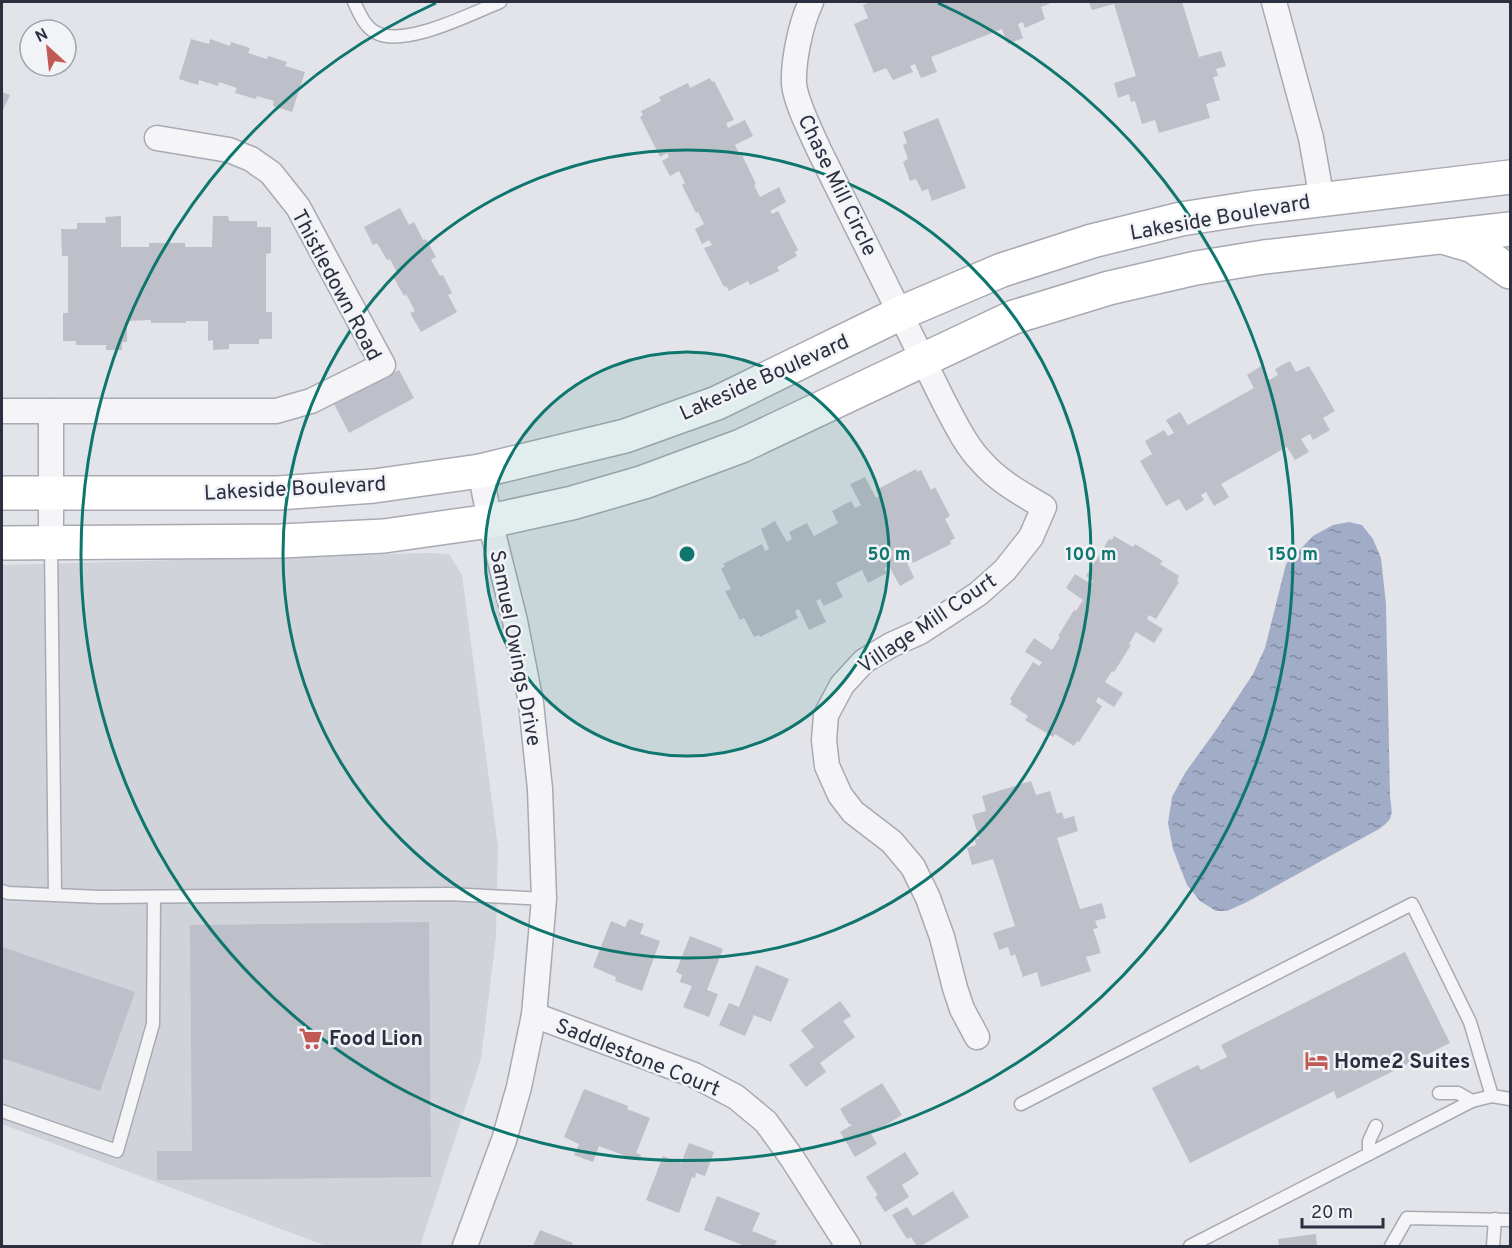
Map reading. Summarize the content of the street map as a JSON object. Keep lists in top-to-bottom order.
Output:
{
  "streets": {
    "main road": ["Lakeside Boulevard"],
    "street": [
      "Chase Mill Circle",
      "Thistledown Road",
      "Village Mill Court",
      "Samuel Owings Drive",
      "Saddlestone Court"
    ]
  },
  "crossings": [
    ["Chase Mill Circle", "Lakeside Boulevard"],
    ["Chase Mill Circle", "Village Mill Court"],
    ["Lakeside Boulevard", "Samuel Owings Drive"],
    ["Samuel Owings Drive", "Saddlestone Court"]
  ],
  "places": {
    "supermarket": ["Food Lion"],
    "hotel": ["Home2 Suites"]
  },
  "scale_bar": "20 m",
  "north": "top left",
  "rings": ["50 m", "100 m", "150 m"]
}
